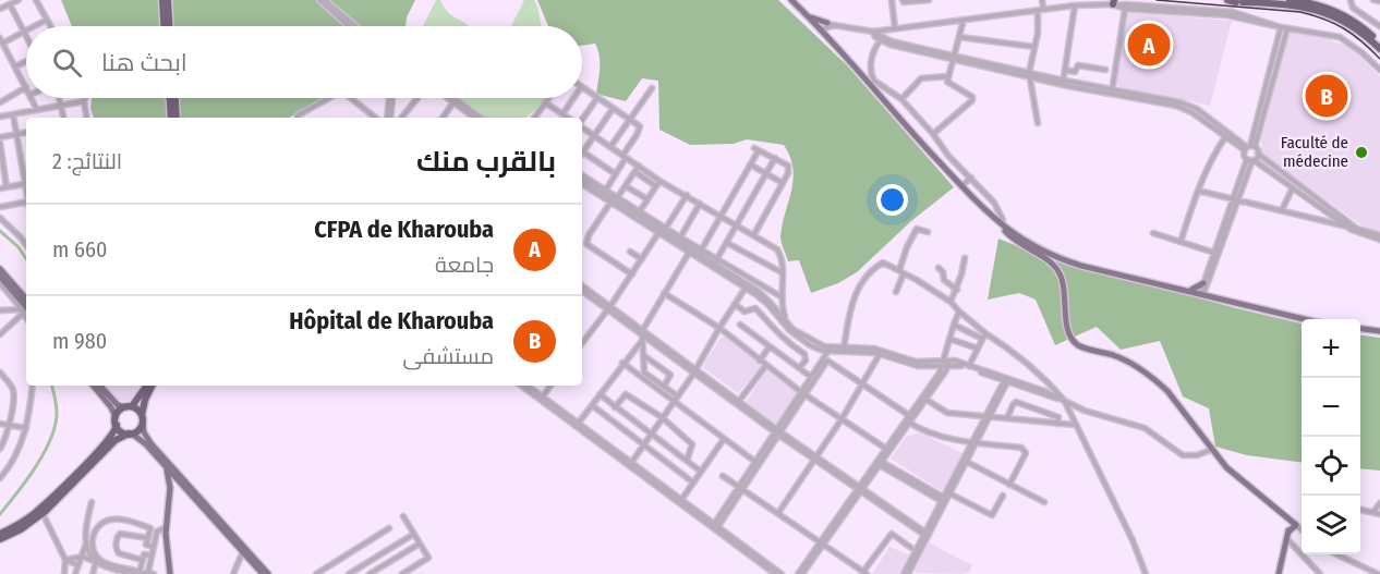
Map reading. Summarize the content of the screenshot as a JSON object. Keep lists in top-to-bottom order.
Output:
{
  "places": ["Faculté de médecine"],
  "page": {
    "pins": ["A", "B"],
    "search": "ابحث هنا",
    "heading": ["بالقرب منك", "النتائج: 2"],
    "list": [
      {
        "mark": "A",
        "name": "CFPA de Kharouba",
        "note": "جامعة",
        "value": "660 m"
      },
      {
        "mark": "B",
        "name": "Hôpital de Kharouba",
        "note": "مستشفى",
        "value": "980 m"
      }
    ],
    "map_buttons": ["+", "−"]
  }
}
